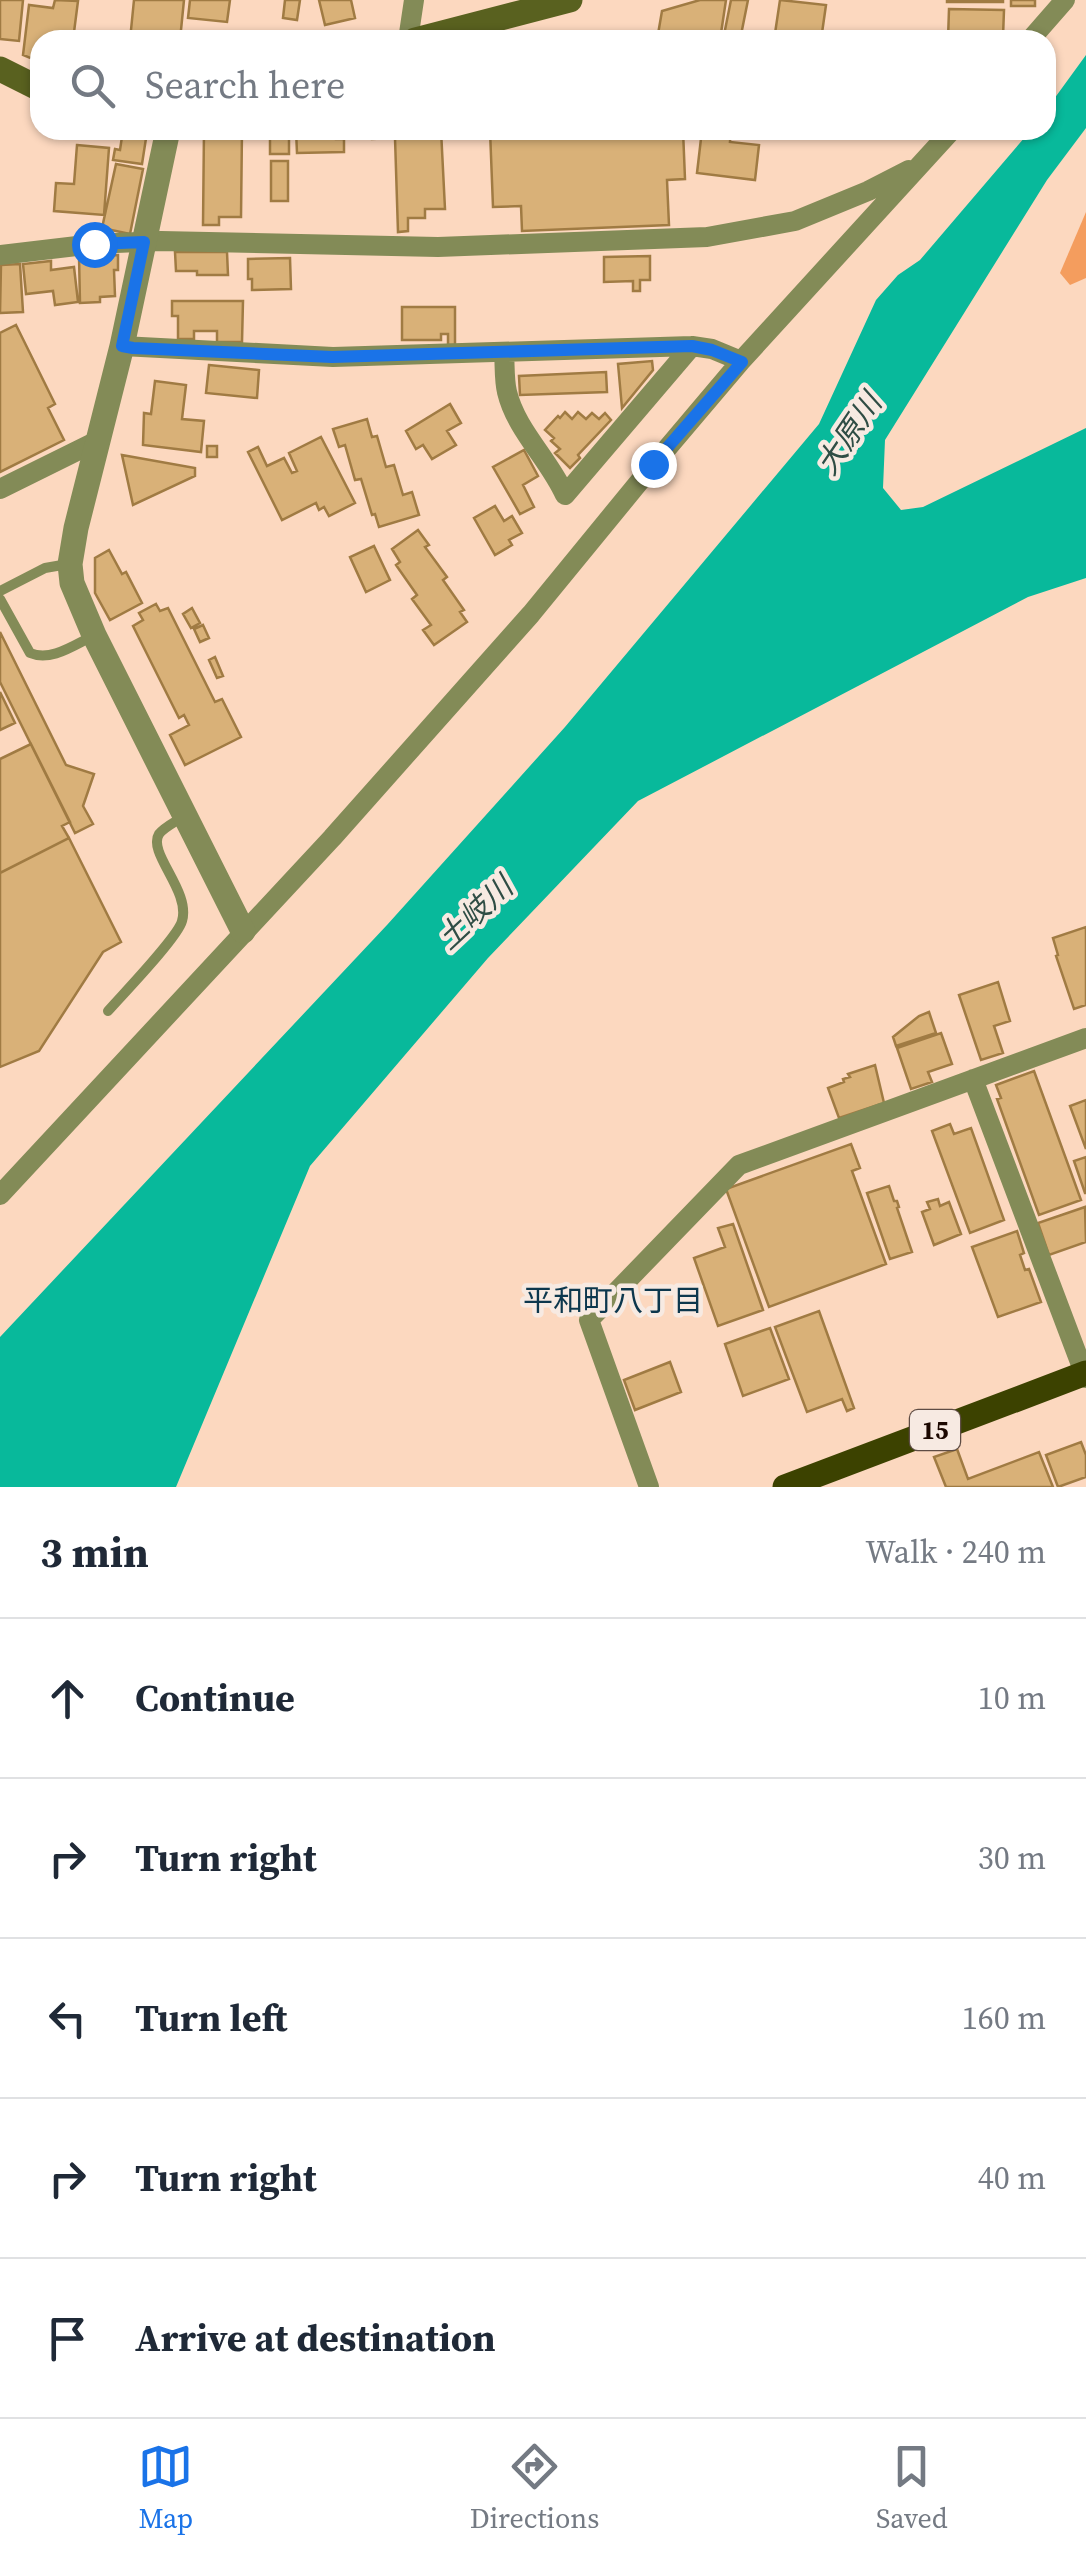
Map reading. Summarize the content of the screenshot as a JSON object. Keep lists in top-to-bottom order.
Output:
{
  "streets": {
    "main road": ["15"]
  },
  "districts": ["平和町八丁目"],
  "water": ["大原川", "土岐川"],
  "page": {
    "search": "Search here",
    "heading": ["3 min", "Walk · 240 m"],
    "list": [
      ["Continue", "10 m"],
      ["Turn right", "30 m"],
      ["Turn left", "160 m"],
      ["Turn right", "40 m"],
      "Arrive at destination"
    ],
    "nav": ["Map", "Directions", "Saved"]
  }
}
